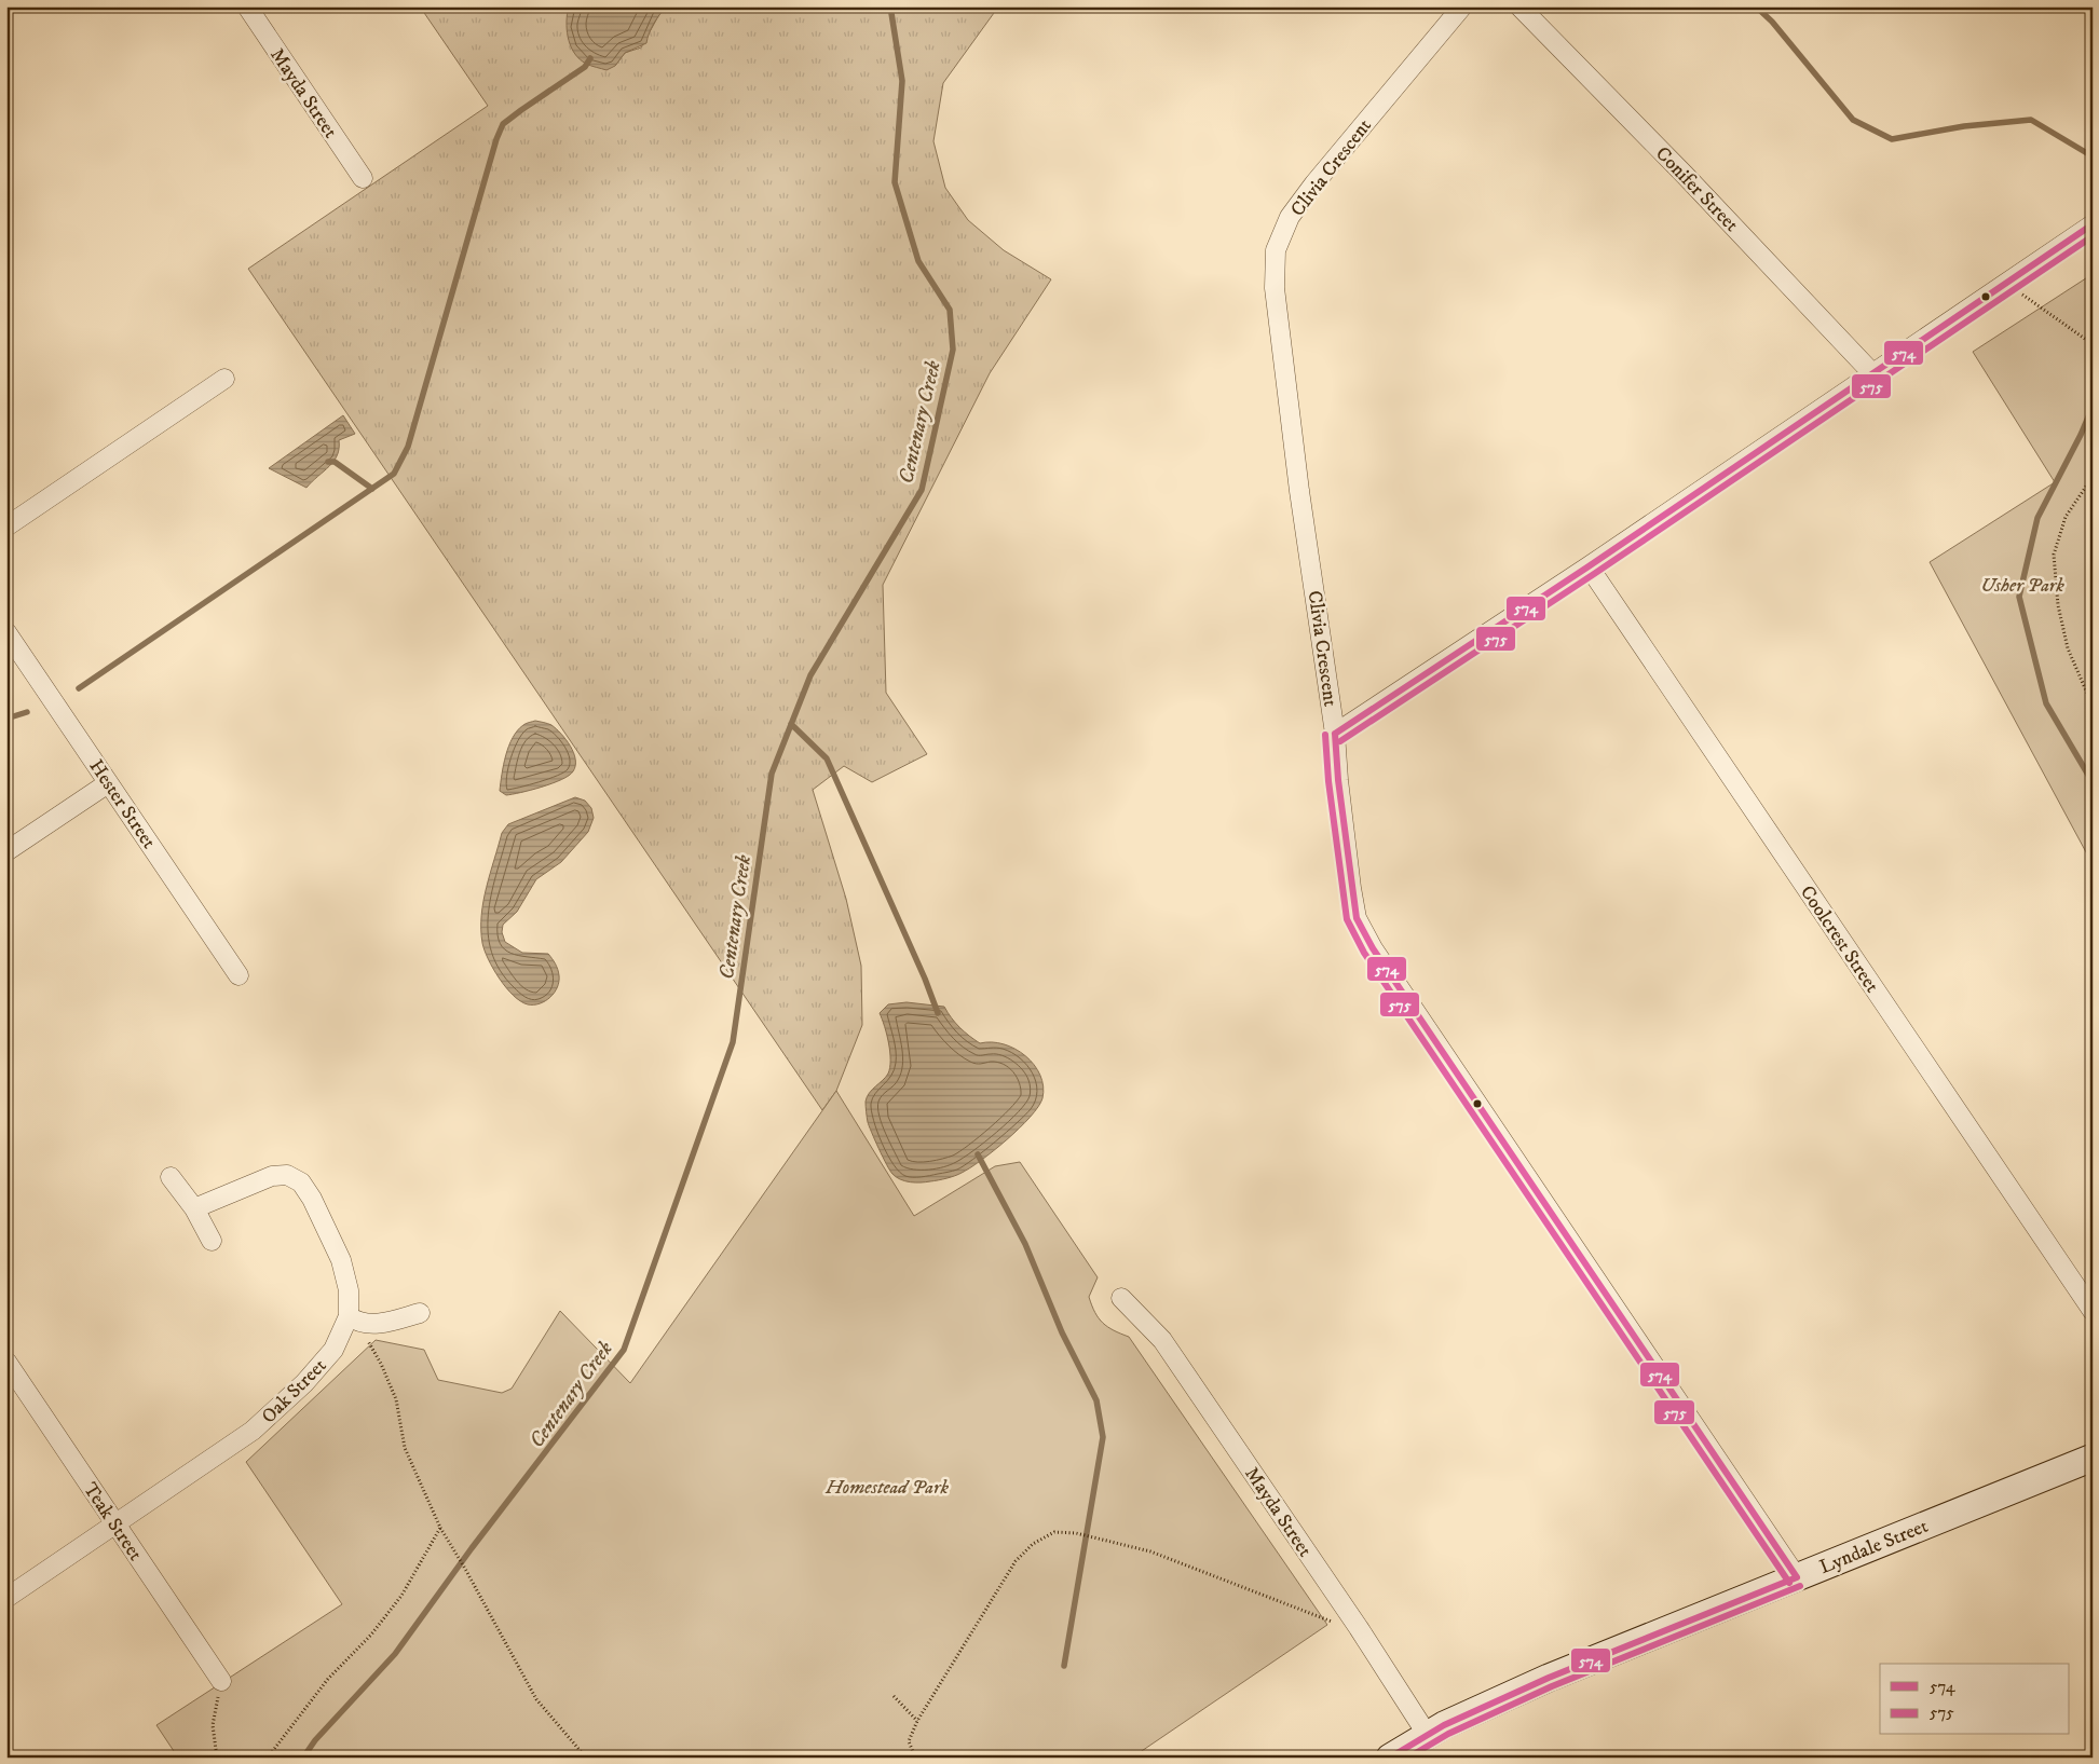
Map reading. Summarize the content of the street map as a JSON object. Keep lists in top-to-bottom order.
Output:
{
  "streets": {
    "street": [
      "Mayda Street",
      "Clivia Crescent",
      "Conifer Street",
      "Hester Street",
      "Coolcrest Street",
      "Oak Street",
      "Teak Street",
      "Lyndale Street"
    ]
  },
  "crossings": [
    ["Mayda Street", "Lyndale Street"],
    ["Clivia Crescent", "Lyndale Street"],
    ["Oak Street", "Teak Street"]
  ],
  "water": ["Centenary Creek"],
  "parks": ["Usher Park", "Homestead Park"],
  "lines": ["transit line 574", "transit line 575"],
  "legend": ["574", "575"]
}
